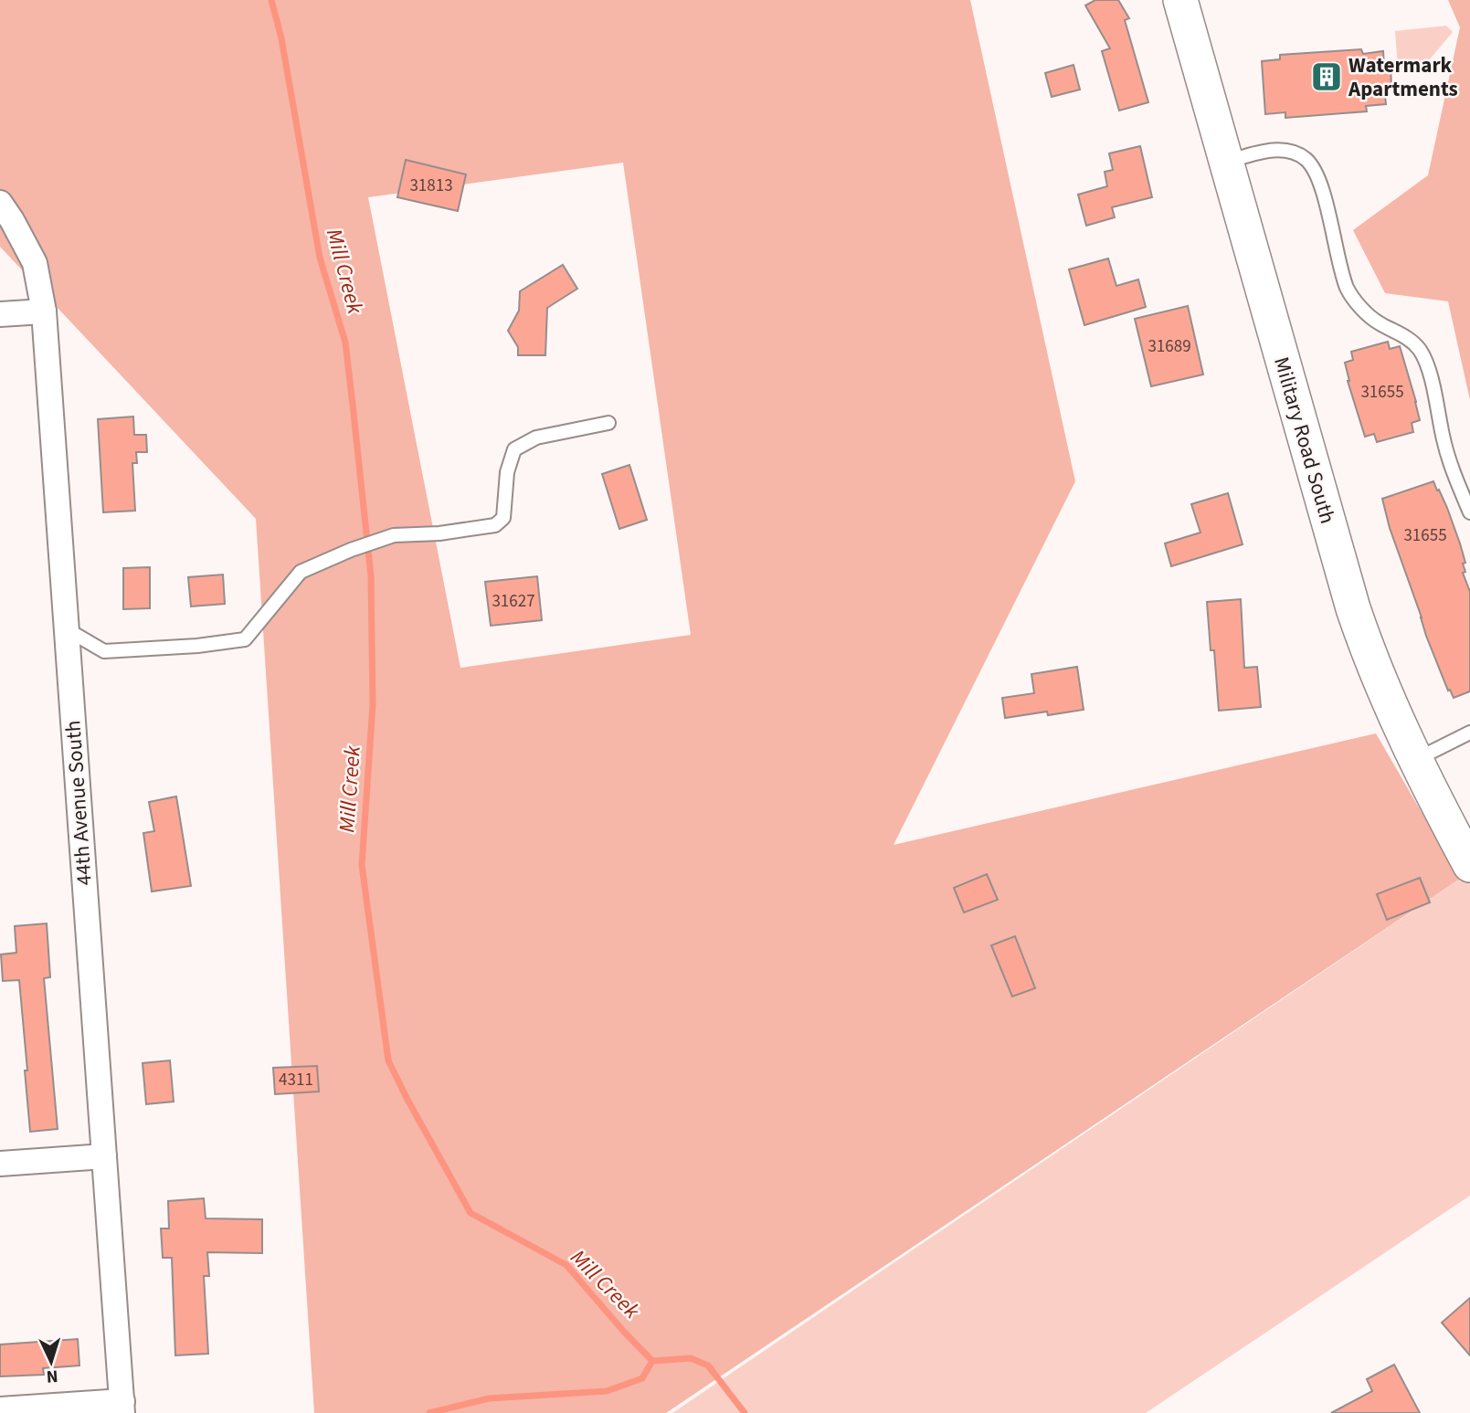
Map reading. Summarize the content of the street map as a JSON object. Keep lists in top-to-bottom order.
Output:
{
  "streets": {
    "main road": ["Military Road South"],
    "street": ["44th Avenue South"]
  },
  "water": ["Mill Creek"],
  "places": {
    "building": ["Watermark Apartments"]
  },
  "house_numbers": [
    "31813",
    "31689",
    "31655",
    "31655",
    "31627",
    "4311"
  ],
  "north": "bottom"
}
